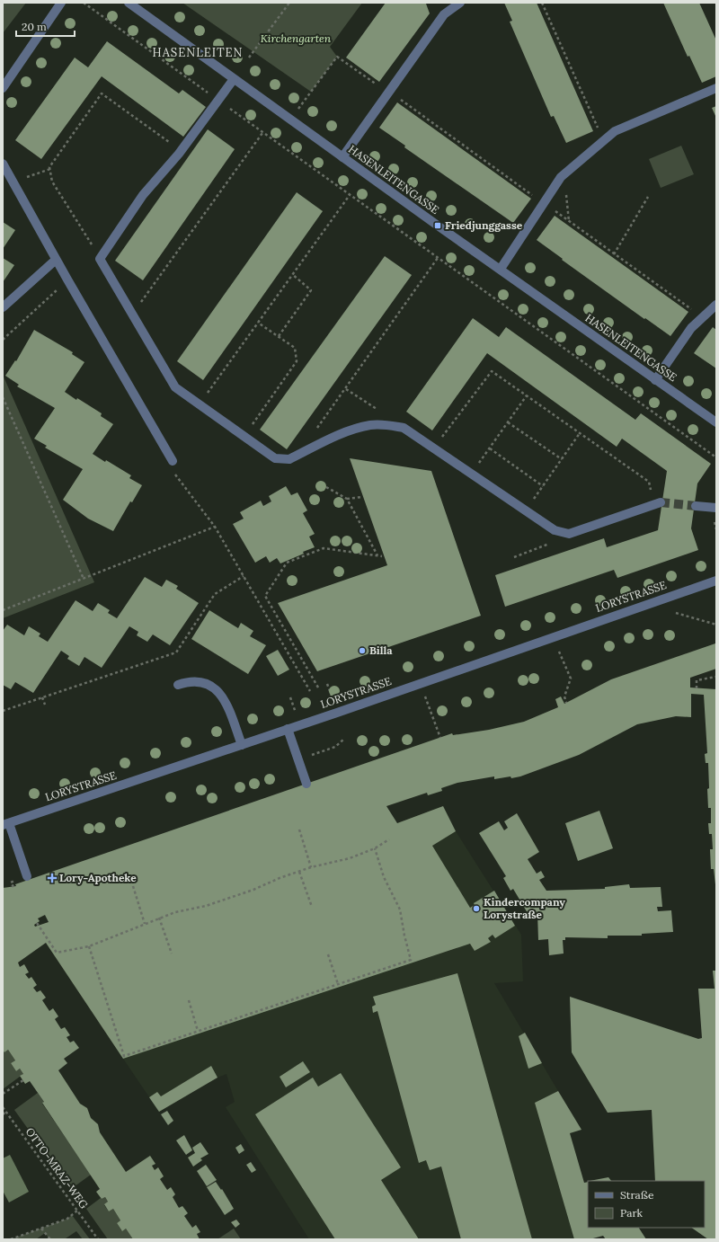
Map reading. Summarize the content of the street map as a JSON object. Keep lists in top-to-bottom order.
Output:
{
  "streets": {
    "street": ["HASENLEITENGASSE", "LORYSTRASSE"],
    "path": ["OTTO-MRAZ-WEG"]
  },
  "districts": ["HASENLEITEN"],
  "parks": ["Kirchengarten"],
  "places": {
    "transit": ["Friedjunggasse"],
    "other": ["Billa", "Kindercompany Lorystraße"],
    "health": ["Lory-Apotheke"]
  },
  "legend": ["Straße", "Park"],
  "scale_bar": "20 m"
}
